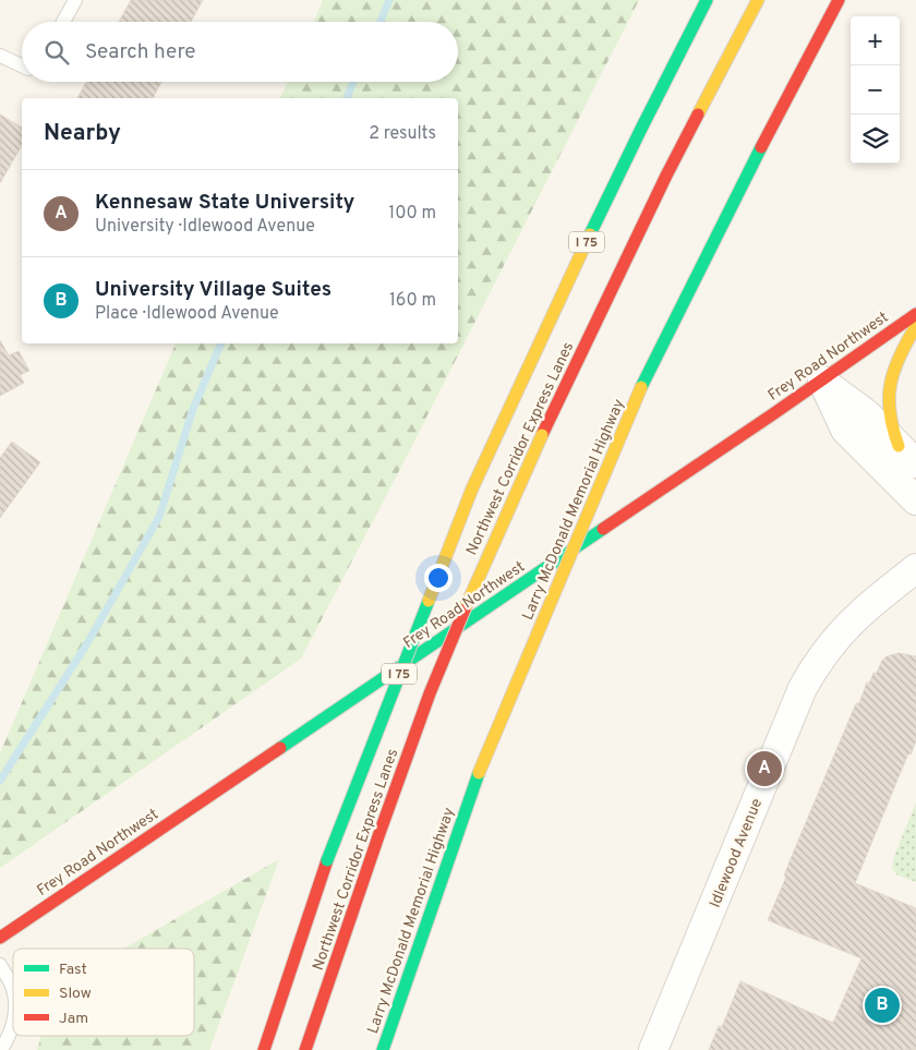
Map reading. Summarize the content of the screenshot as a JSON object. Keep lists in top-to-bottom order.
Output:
{
  "streets": {
    "main road": [
      "I 75",
      "Frey Road Northwest",
      "Northwest Corridor Express Lanes",
      "Larry McDonald Memorial Highway"
    ],
    "street": ["Idlewood Avenue"]
  },
  "legend": ["Fast", "Slow", "Jam"],
  "page": {
    "map_buttons": ["+", "−"],
    "search": "Search here",
    "heading": ["Nearby", "2 results"],
    "list": [
      {
        "mark": "A",
        "name": "Kennesaw State University",
        "note": "University · Idlewood Avenue",
        "value": "100 m"
      },
      {
        "mark": "B",
        "name": "University Village Suites",
        "note": "Place · Idlewood Avenue",
        "value": "160 m"
      }
    ],
    "pins": ["A", "B"]
  }
}
